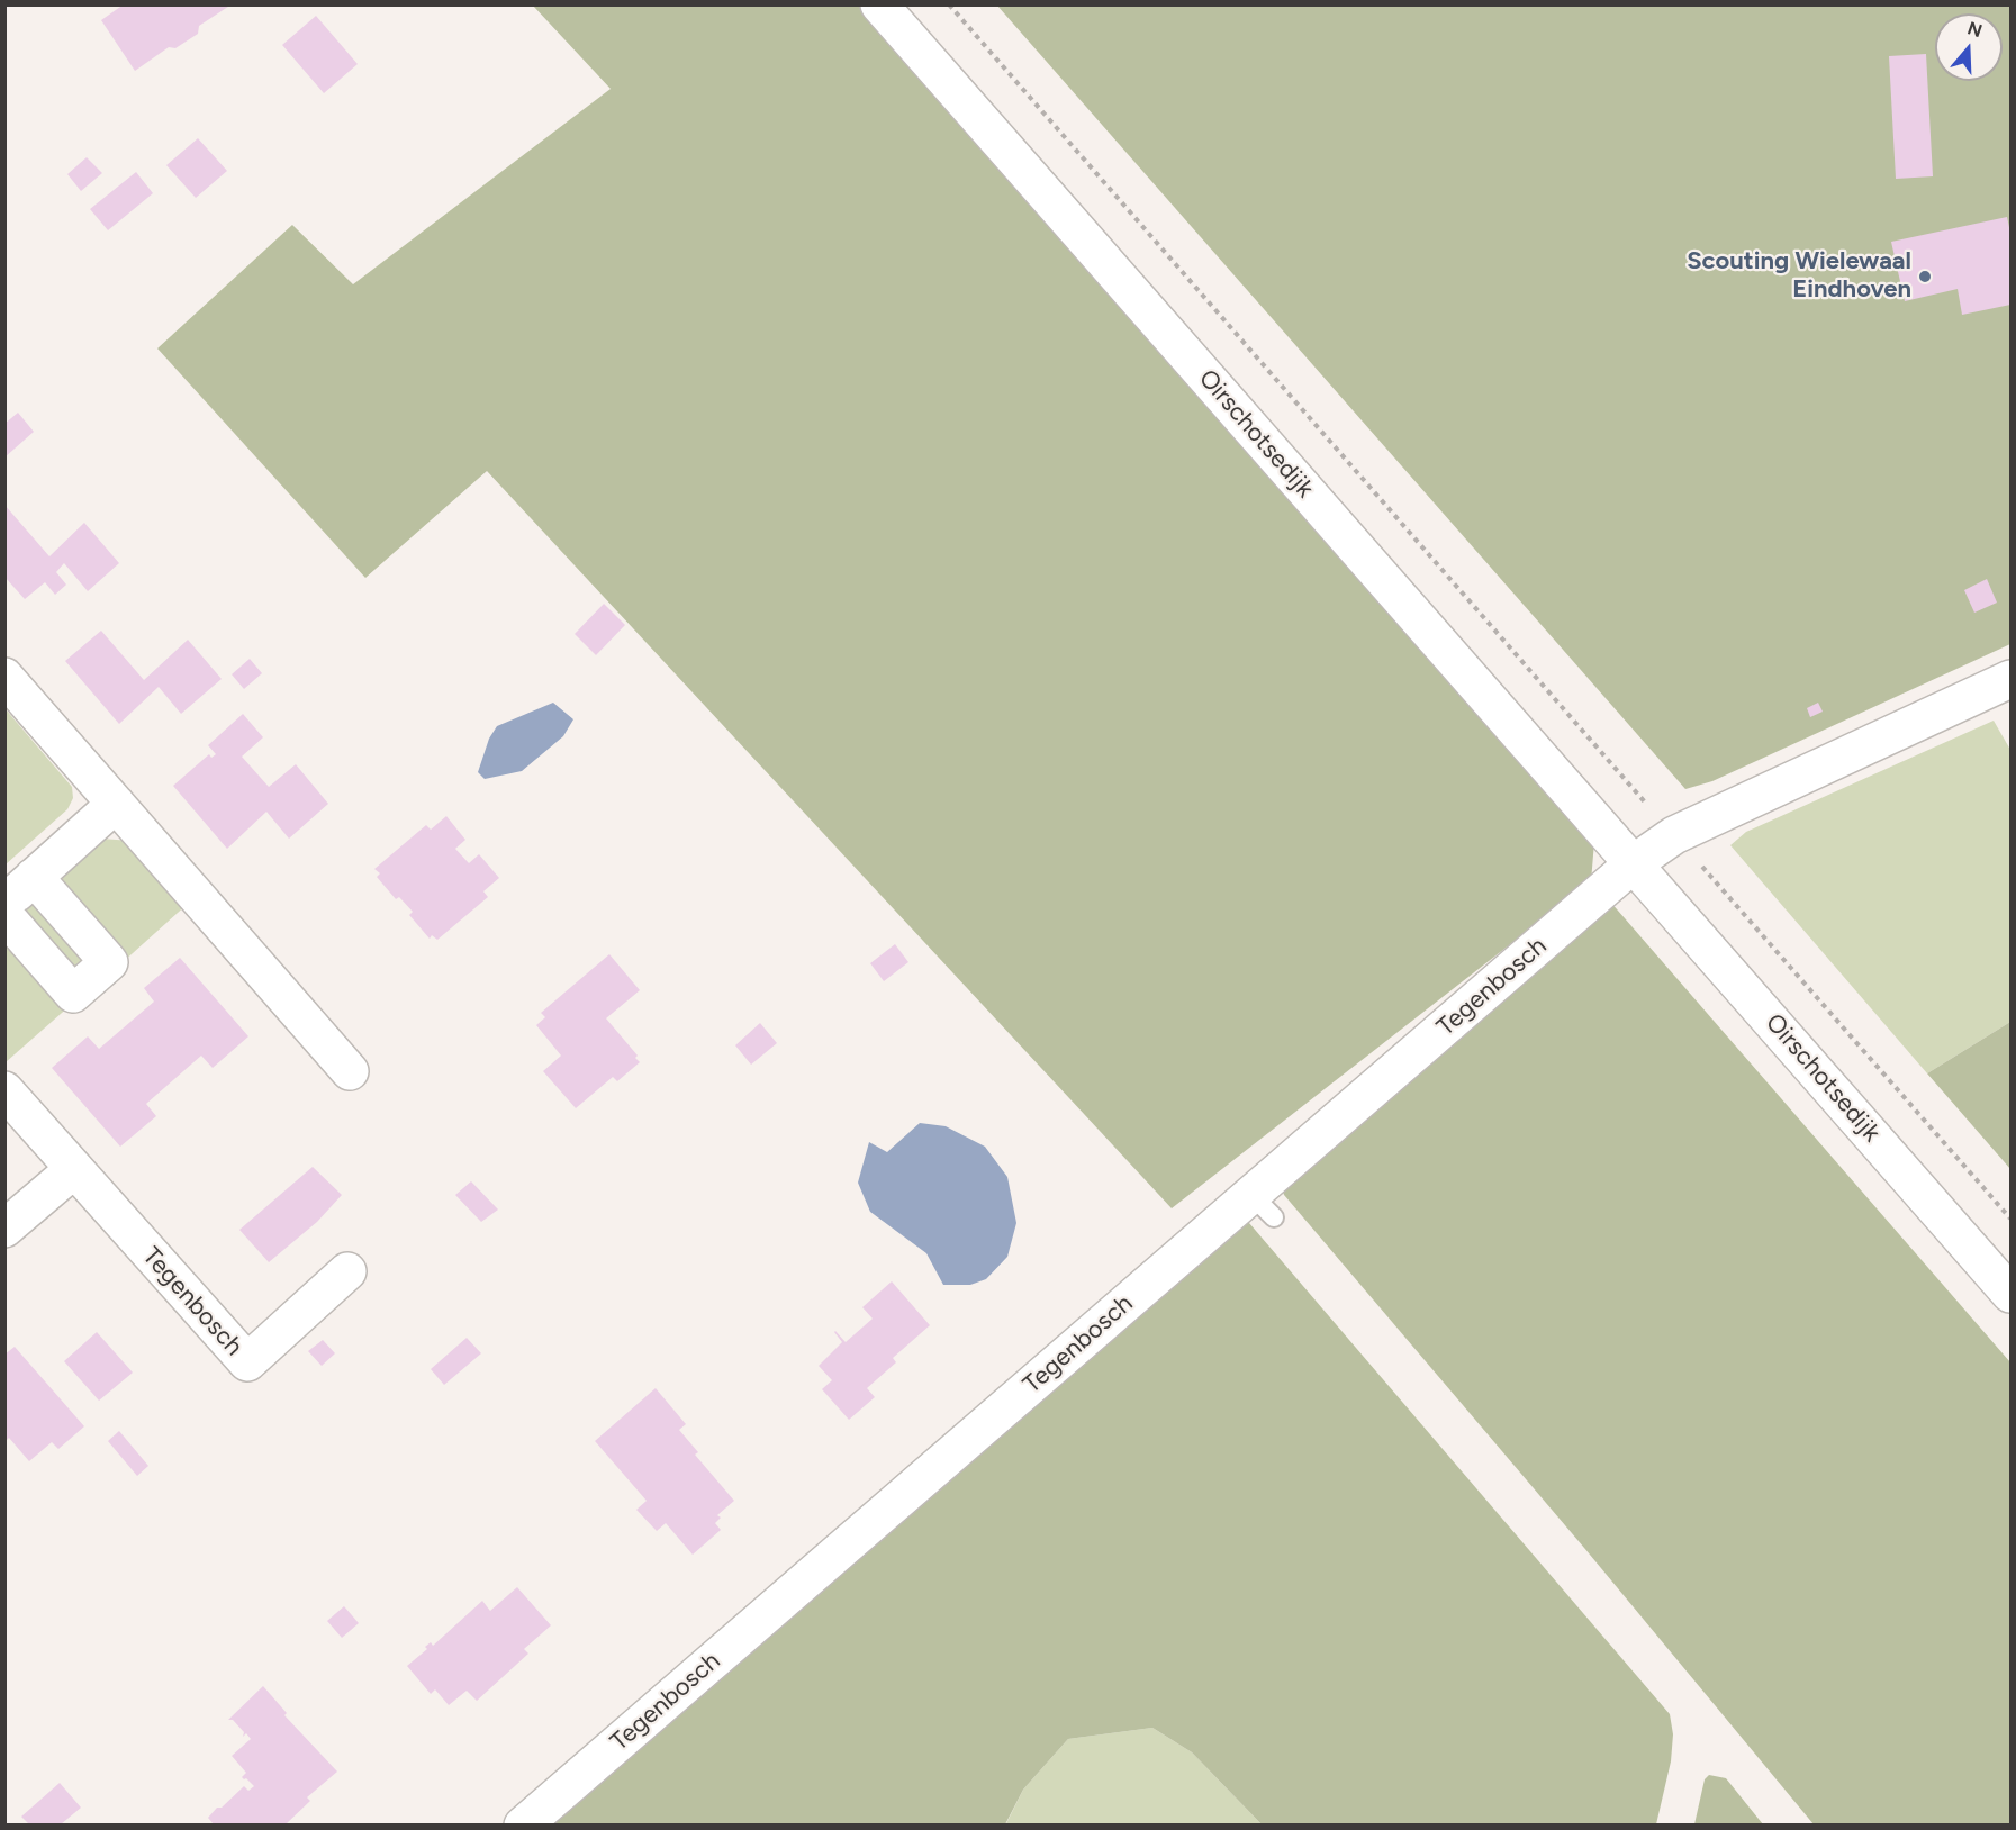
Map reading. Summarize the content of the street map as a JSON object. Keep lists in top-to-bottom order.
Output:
{
  "streets": {
    "street": ["Oirschotsedijk", "Tegenbosch"]
  },
  "crossings": [
    ["Oirschotsedijk", "Tegenbosch"]
  ],
  "places": ["Scouting Wielewaal Eindhoven"],
  "north": "top"
}
